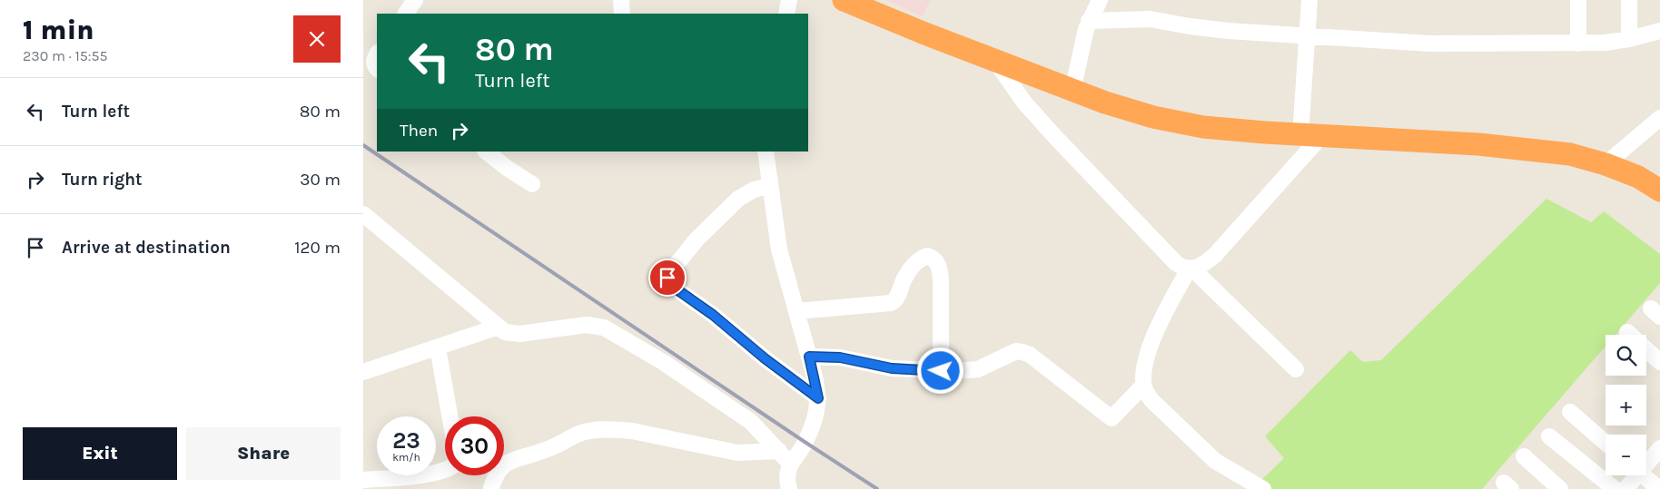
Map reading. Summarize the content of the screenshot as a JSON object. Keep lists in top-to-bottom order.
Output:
{
  "page": {
    "heading": ["1 min", "230 m · 15:55"],
    "turn": ["80 m", "Turn left"],
    "list": [
      {
        "name": "Turn left",
        "value": "80 m"
      },
      {
        "name": "Turn right",
        "value": "30 m"
      },
      {
        "name": "Arrive at destination",
        "value": "120 m"
      }
    ],
    "then": "Then",
    "map_buttons": ["+", "−"],
    "speed": "23 km/h",
    "limit": "30",
    "buttons": ["Exit", "Share"]
  }
}
